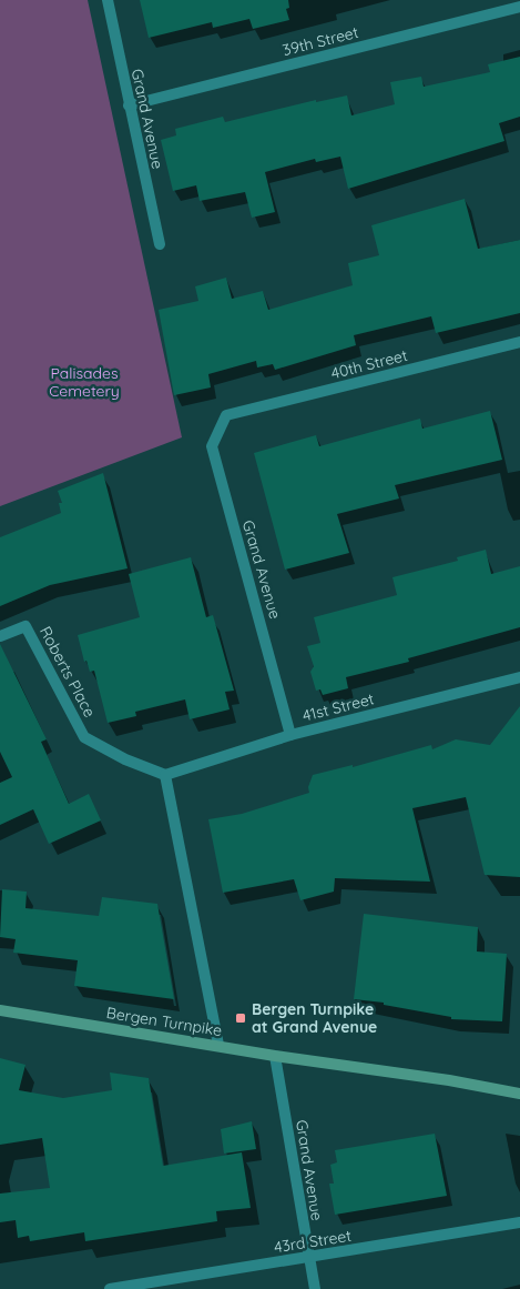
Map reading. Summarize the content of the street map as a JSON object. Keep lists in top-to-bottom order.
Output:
{
  "streets": {
    "main road": ["Bergen Turnpike"],
    "street": [
      "39th Street",
      "Grand Avenue",
      "40th Street",
      "Roberts Place",
      "41st Street",
      "43rd Street"
    ]
  },
  "crossings": [
    ["39th Street", "Grand Avenue"],
    ["Grand Avenue", "40th Street"],
    ["Grand Avenue", "41st Street"],
    ["Grand Avenue", "Bergen Turnpike"],
    ["Grand Avenue", "43rd Street"],
    ["Roberts Place", "41st Street"]
  ],
  "parks": ["Palisades Cemetery"],
  "places": {
    "transit": ["Bergen Turnpike at Grand Avenue"]
  }
}
